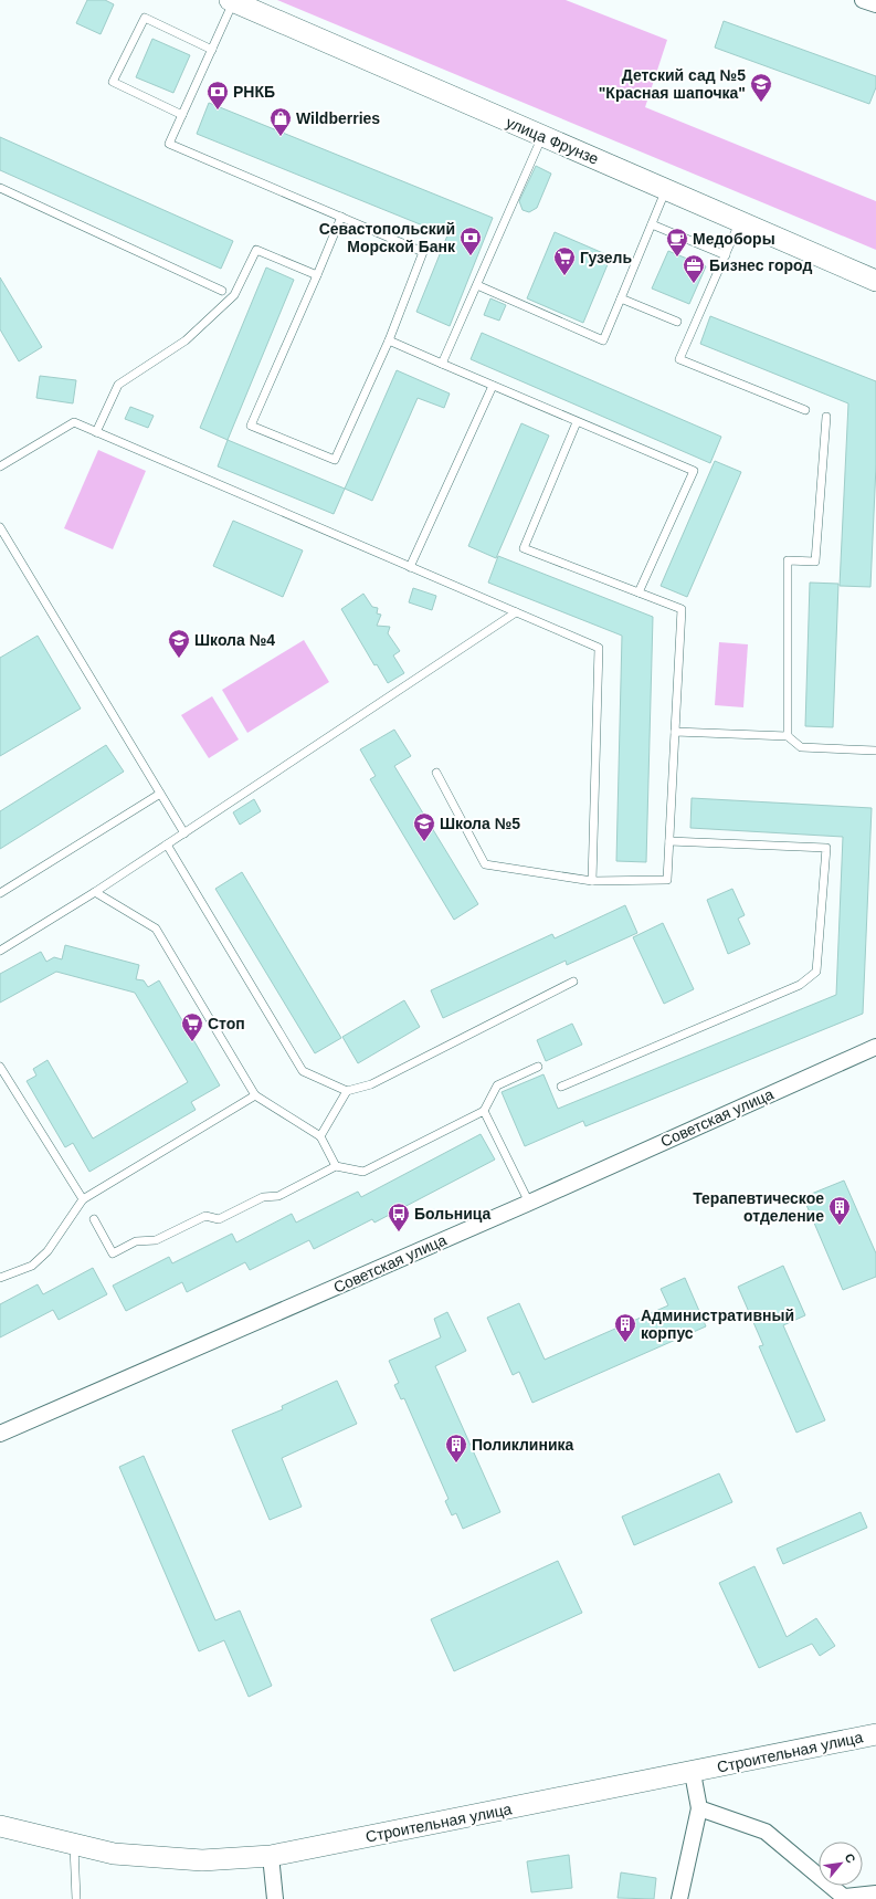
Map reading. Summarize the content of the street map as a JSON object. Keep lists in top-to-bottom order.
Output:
{
  "streets": {
    "main road": ["улица Фрунзе", "Строительная улица"],
    "street": ["Советская улица"]
  },
  "places": {
    "school or university": ["Детский сад №5 \"Красная шапочка\"", "Школа №4", "Школа №5"],
    "bank": ["РНКБ", "Севастопольский Морской Банк"],
    "shop": ["Wildberries"],
    "cafe": ["Медоборы"],
    "supermarket": ["Гузель", "Стоп"],
    "office": ["Бизнес город"],
    "building": ["Терапевтическое отделение", "Административный корпус", "Поликлиника"],
    "bus stop": ["Больница"]
  },
  "north": "top right"
}
